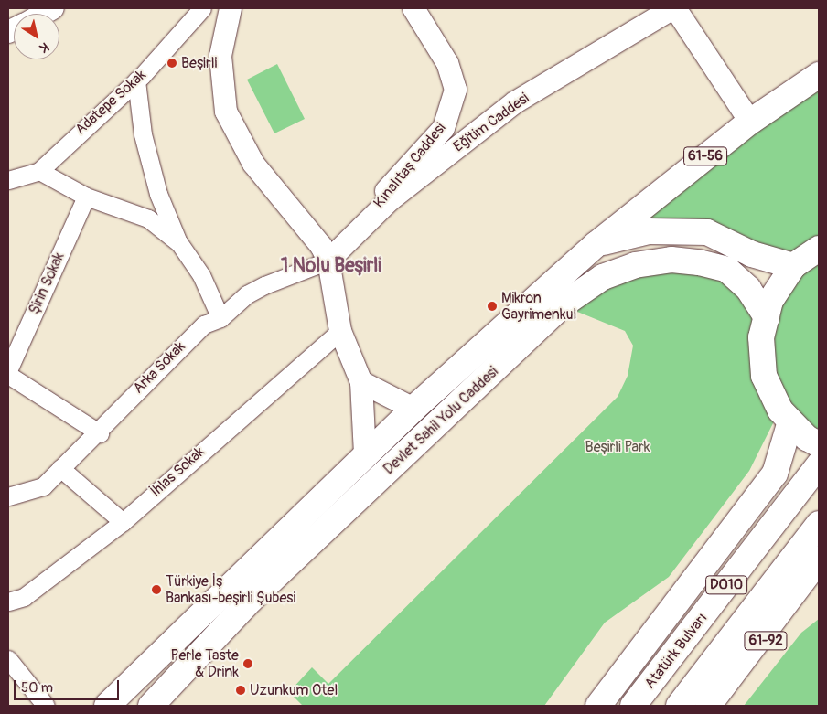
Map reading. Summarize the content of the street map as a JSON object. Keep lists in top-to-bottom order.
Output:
{
  "streets": {
    "main road": [
      "61-56",
      "Devlet Sahil Yolu Caddesi",
      "D010",
      "61-92",
      "Atatürk Bulvarı"
    ],
    "street": [
      "Adatepe Sokak",
      "Eğitim Caddesi",
      "Kınalıtaş Caddesi",
      "Şirin Sokak",
      "Arka Sokak",
      "İhlas Sokak"
    ]
  },
  "crossings": [
    ["Eğitim Caddesi", "Kınalıtaş Caddesi"],
    ["Eğitim Caddesi", "Arka Sokak"]
  ],
  "districts": ["1 Nolu Beşirli"],
  "parks": ["Beşirli Park"],
  "places": [
    "Beşirli",
    "Mikron Gayrimenkul",
    "Türkiye İş Bankası-beşirli Şubesi",
    "Perle Taste & Drink",
    "Uzunkum Otel"
  ],
  "scale_bar": "50 m",
  "north": "bottom right"
}
